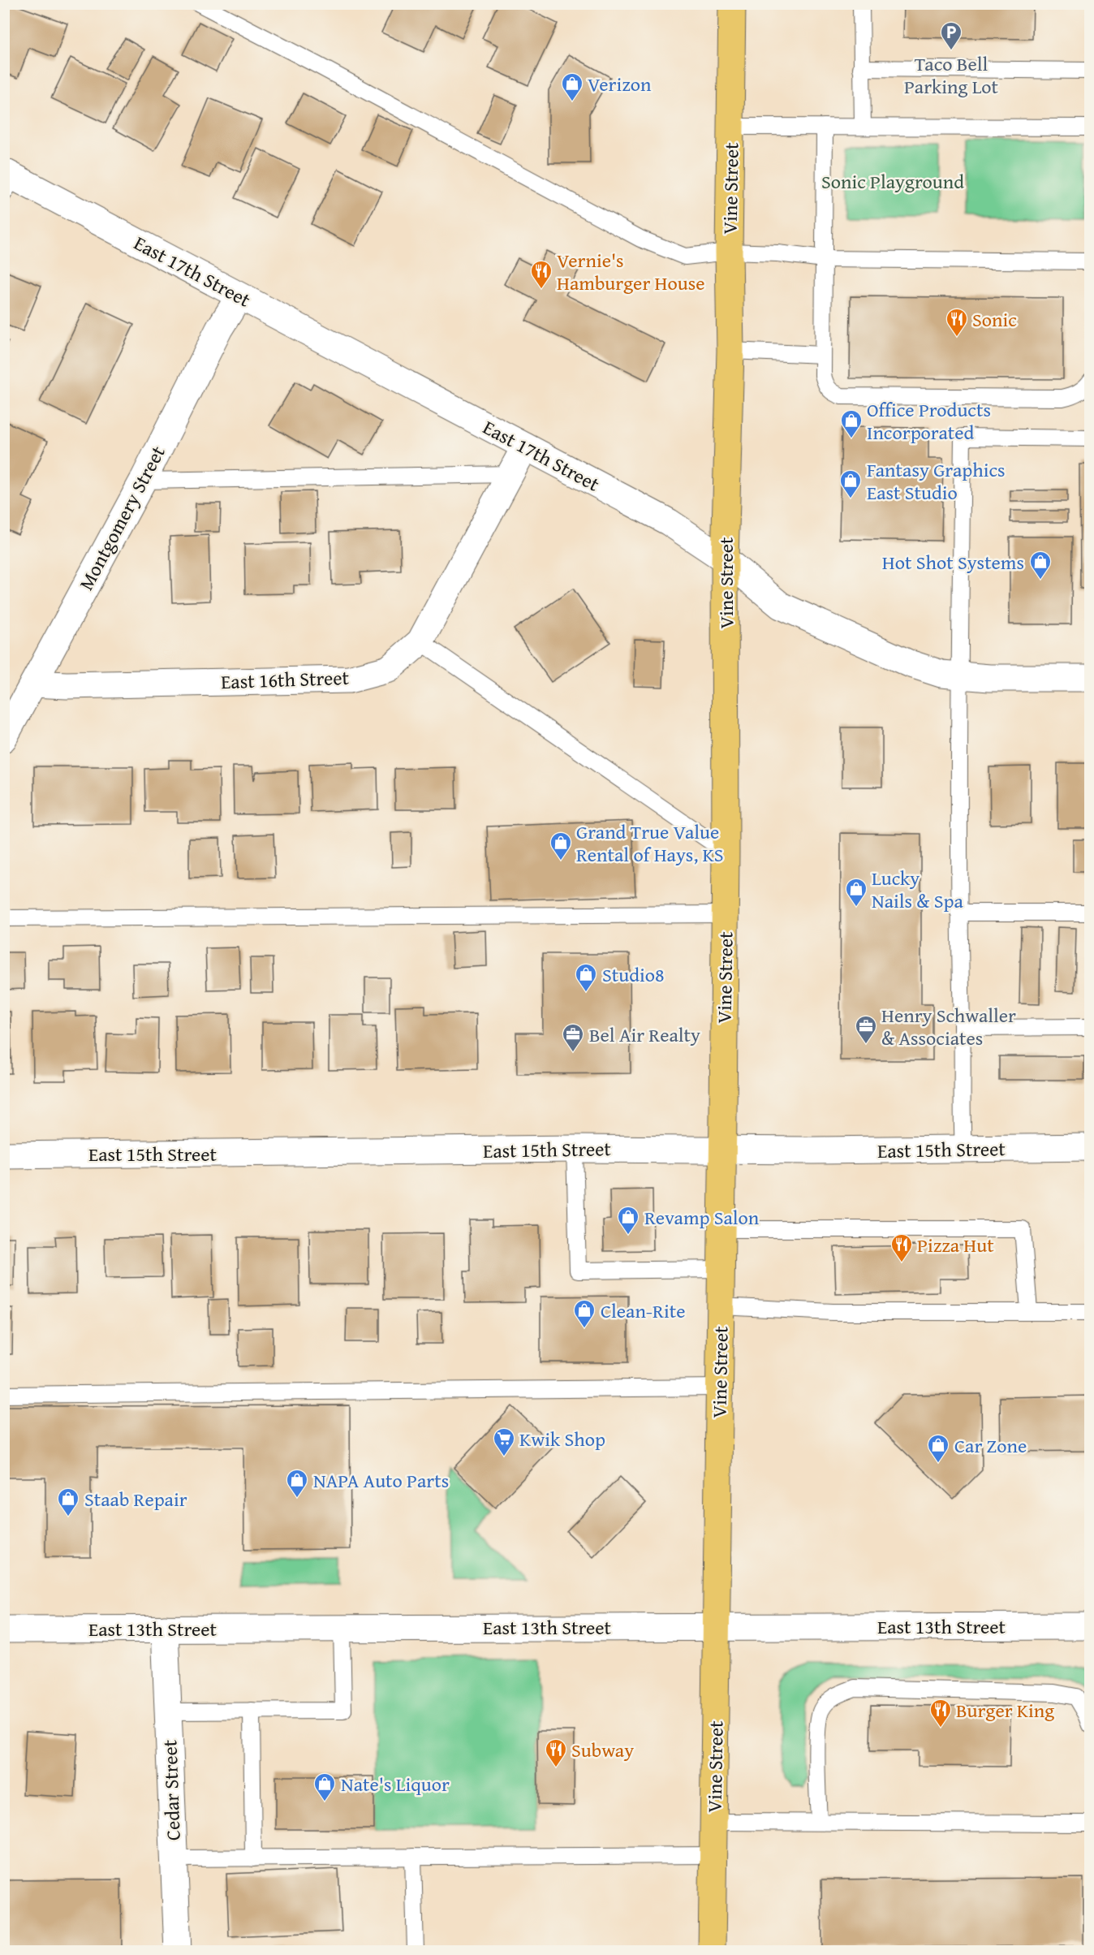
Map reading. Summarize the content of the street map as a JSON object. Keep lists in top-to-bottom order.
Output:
{
  "streets": {
    "main road": ["Vine Street"],
    "street": [
      "East 17th Street",
      "Montgomery Street",
      "East 16th Street",
      "East 15th Street",
      "East 13th Street",
      "Cedar Street"
    ]
  },
  "crossings": [
    ["Vine Street", "East 17th Street"],
    ["Vine Street", "East 15th Street"],
    ["Vine Street", "East 13th Street"],
    ["East 17th Street", "Montgomery Street"],
    ["East 17th Street", "East 16th Street"],
    ["Montgomery Street", "East 16th Street"],
    ["East 13th Street", "Cedar Street"]
  ],
  "parks": ["Sonic Playground"],
  "places": {
    "parking": ["Taco Bell Parking Lot"],
    "shop": [
      "Verizon",
      "Office Products Incorporated",
      "Fantasy Graphics East Studio",
      "Hot Shot Systems",
      "Grand True Value Rental of Hays, KS",
      "Lucky Nails & Spa",
      "Studio8",
      "Revamp Salon",
      "Clean-Rite",
      "Car Zone",
      "NAPA Auto Parts",
      "Staab Repair",
      "Nate's Liquor"
    ],
    "restaurant": [
      "Vernie's Hamburger House",
      "Sonic",
      "Pizza Hut",
      "Burger King",
      "Subway"
    ],
    "office": ["Henry Schwaller & Associates", "Bel Air Realty"],
    "supermarket": ["Kwik Shop"]
  }
}
